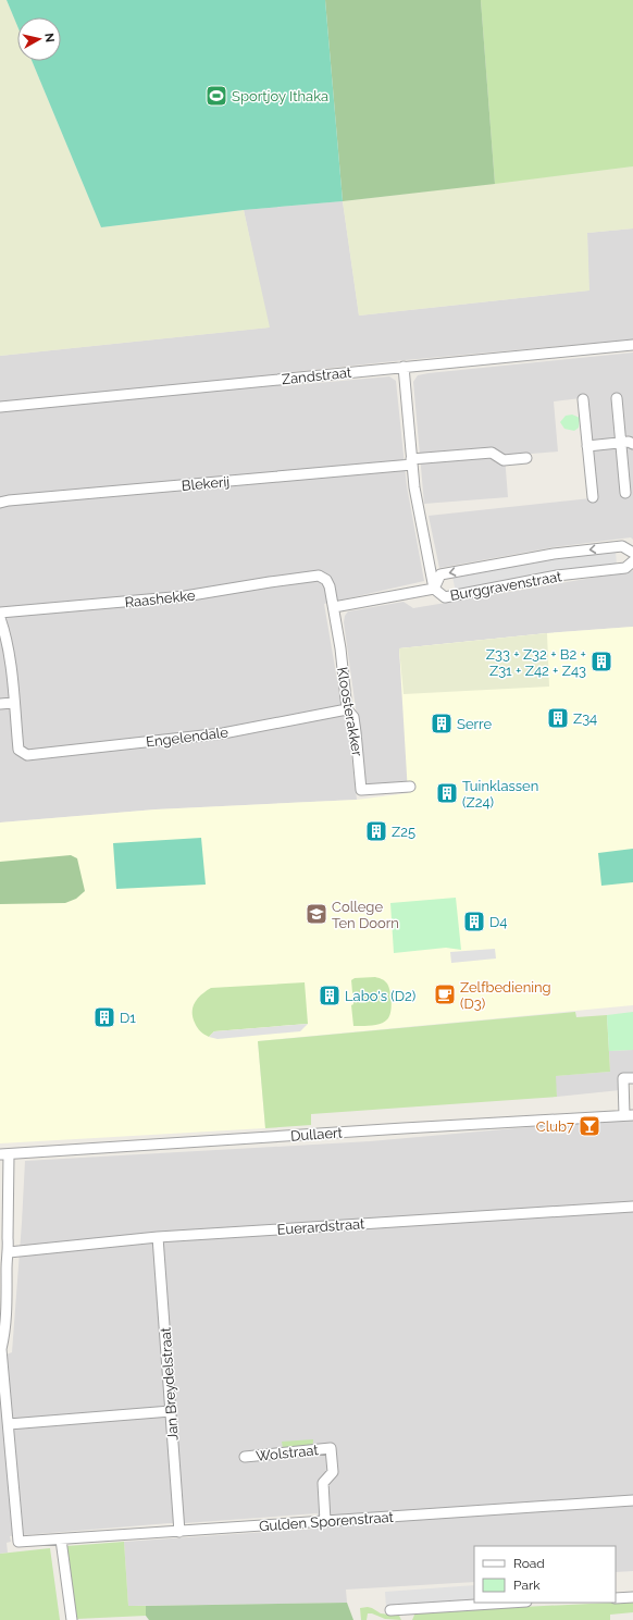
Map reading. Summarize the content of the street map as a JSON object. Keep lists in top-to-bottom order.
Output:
{
  "streets": {
    "street": [
      "Zandstraat",
      "Blekerij",
      "Burggravenstraat",
      "Raashekke",
      "Kloosterakker",
      "Engelendale",
      "Dullaert",
      "Euerardstraat",
      "Jan Breydelstraat",
      "Wolstraat",
      "Gulden Sporenstraat"
    ]
  },
  "crossings": [
    ["Raashekke", "Kloosterakker"],
    ["Kloosterakker", "Engelendale"],
    ["Euerardstraat", "Jan Breydelstraat"],
    ["Jan Breydelstraat", "Gulden Sporenstraat"],
    ["Wolstraat", "Gulden Sporenstraat"]
  ],
  "places": {
    "sports": ["Sportjoy Ithaka"],
    "building": [
      "Z33 + Z32 + B2 + Z31 + Z42 + Z43",
      "Z34",
      "Serre",
      "Tuinklassen (Z24)",
      "Z25",
      "D4",
      "Labo's (D2)",
      "D1"
    ],
    "school or university": ["College Ten Doorn"],
    "cafe": ["Zelfbediening (D3)"],
    "bar": ["Club7"]
  },
  "legend": ["Road", "Park"],
  "north": "right"
}
